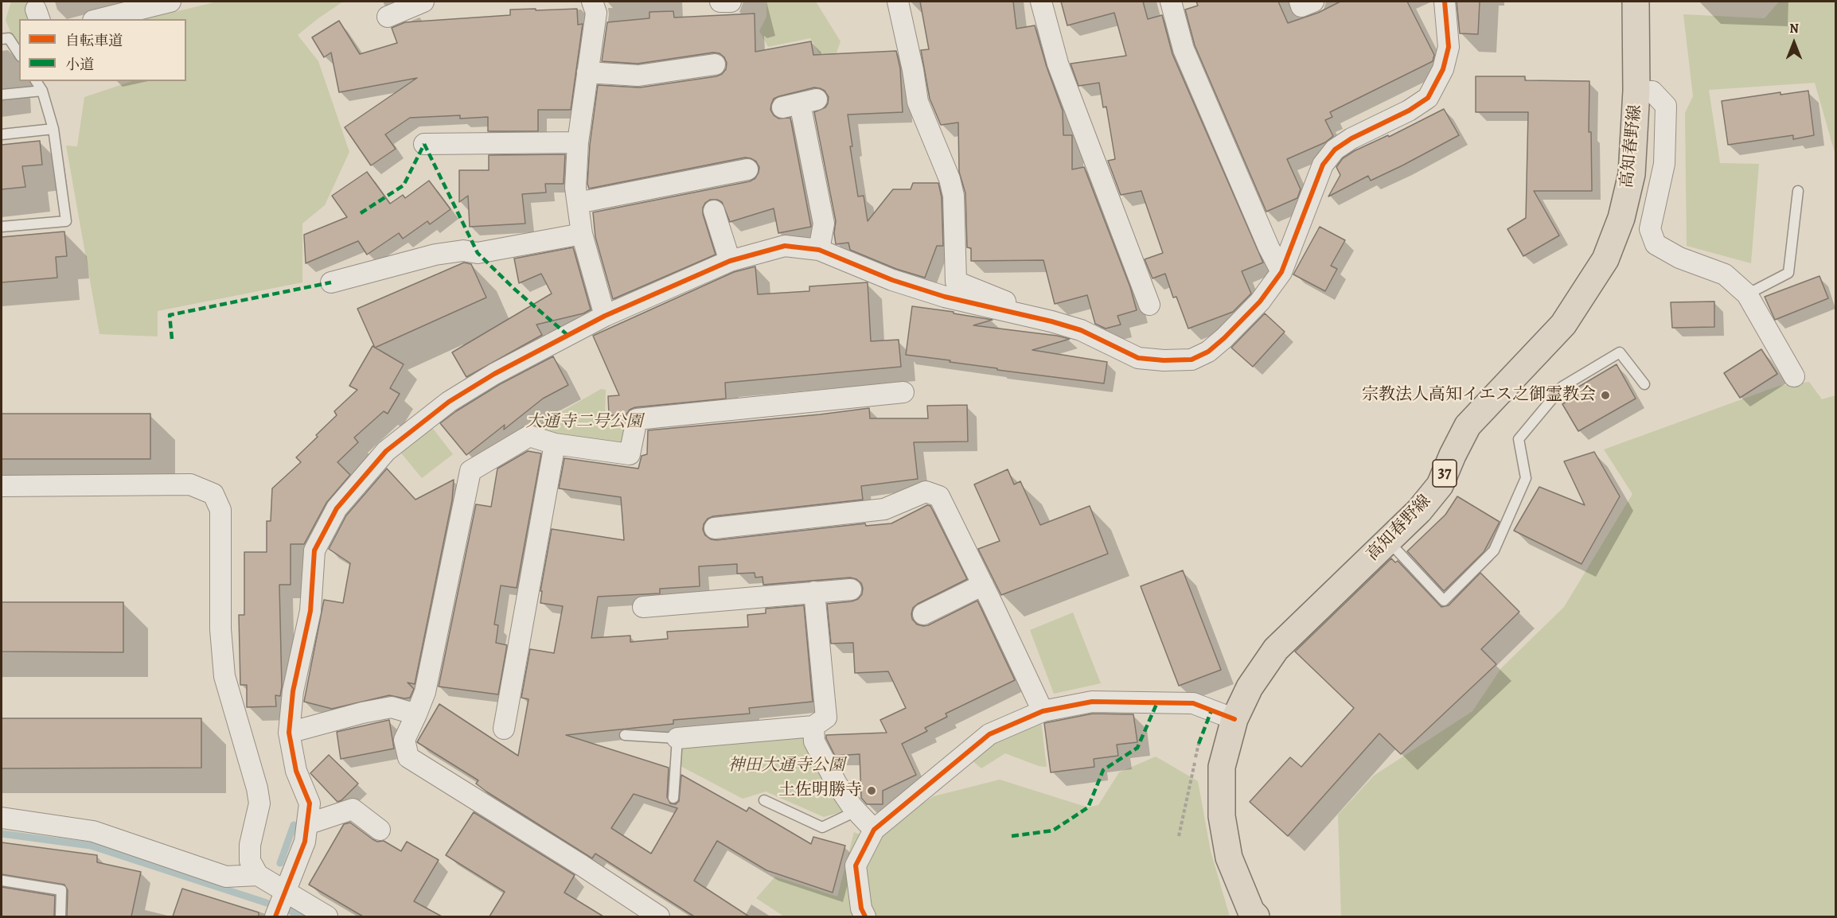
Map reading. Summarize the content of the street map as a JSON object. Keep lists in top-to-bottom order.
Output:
{
  "streets": {
    "main road": ["高知春野線", "37"]
  },
  "parks": ["大通寺二号公園", "神田大通寺公園"],
  "places": ["宗教法人高知イエス之御霊教会", "土佐明勝寺"],
  "legend": ["自転車道", "小道"],
  "north": "top"
}
